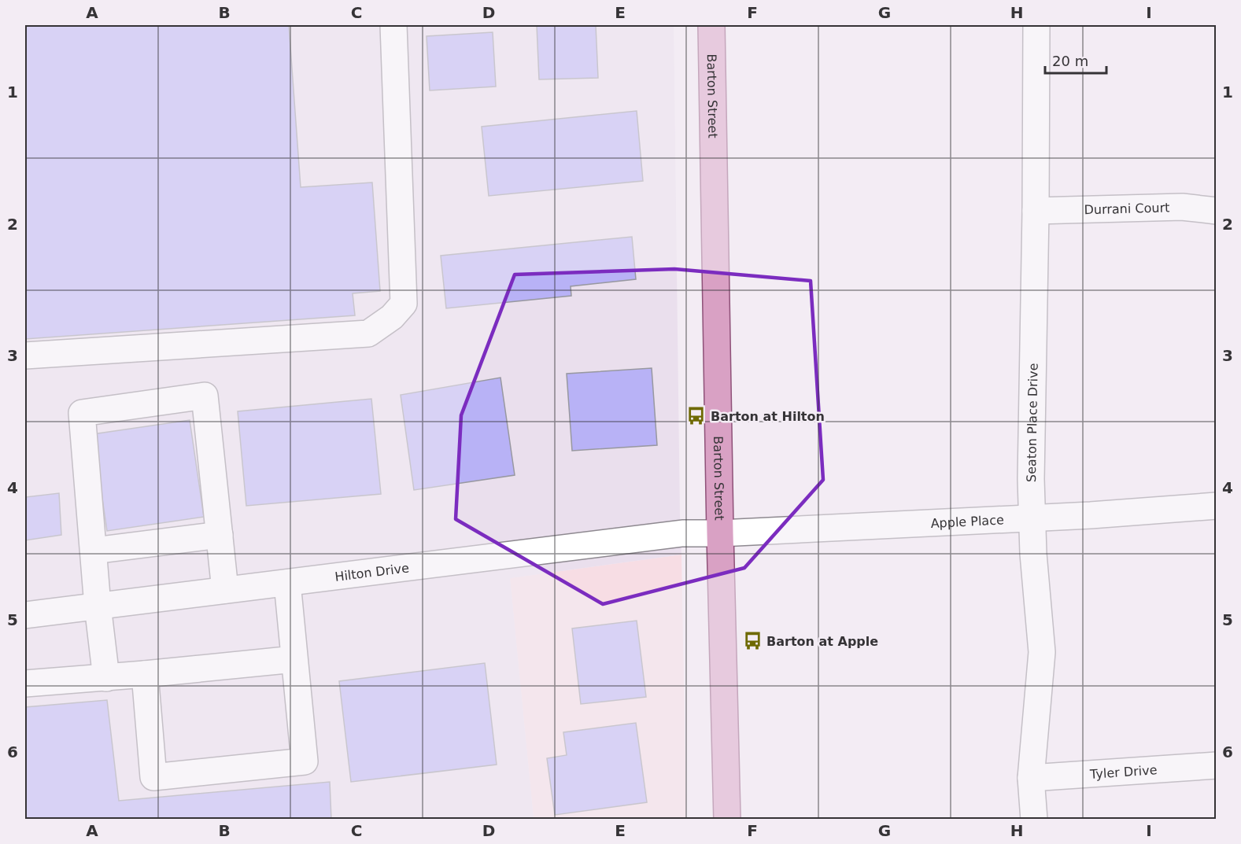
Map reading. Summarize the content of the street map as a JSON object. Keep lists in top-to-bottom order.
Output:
{
  "streets": {
    "main road": ["Barton Street"],
    "street": [
      "Durrani Court",
      "Seaton Place Drive",
      "Apple Place",
      "Hilton Drive",
      "Tyler Drive"
    ]
  },
  "crossings": [
    ["Barton Street", "Apple Place"],
    ["Barton Street", "Hilton Drive"],
    ["Durrani Court", "Seaton Place Drive"],
    ["Seaton Place Drive", "Apple Place"],
    ["Seaton Place Drive", "Tyler Drive"],
    ["Apple Place", "Hilton Drive"]
  ],
  "places": {
    "bus stop": ["Barton at Hilton", "Barton at Apple"]
  },
  "scale_bar": "20 m",
  "grid": {
    "columns": [
      "A",
      "B",
      "C",
      "D",
      "E",
      "F",
      "G",
      "H",
      "I"
    ],
    "rows": [
      "1",
      "2",
      "3",
      "4",
      "5",
      "6"
    ]
  }
}
